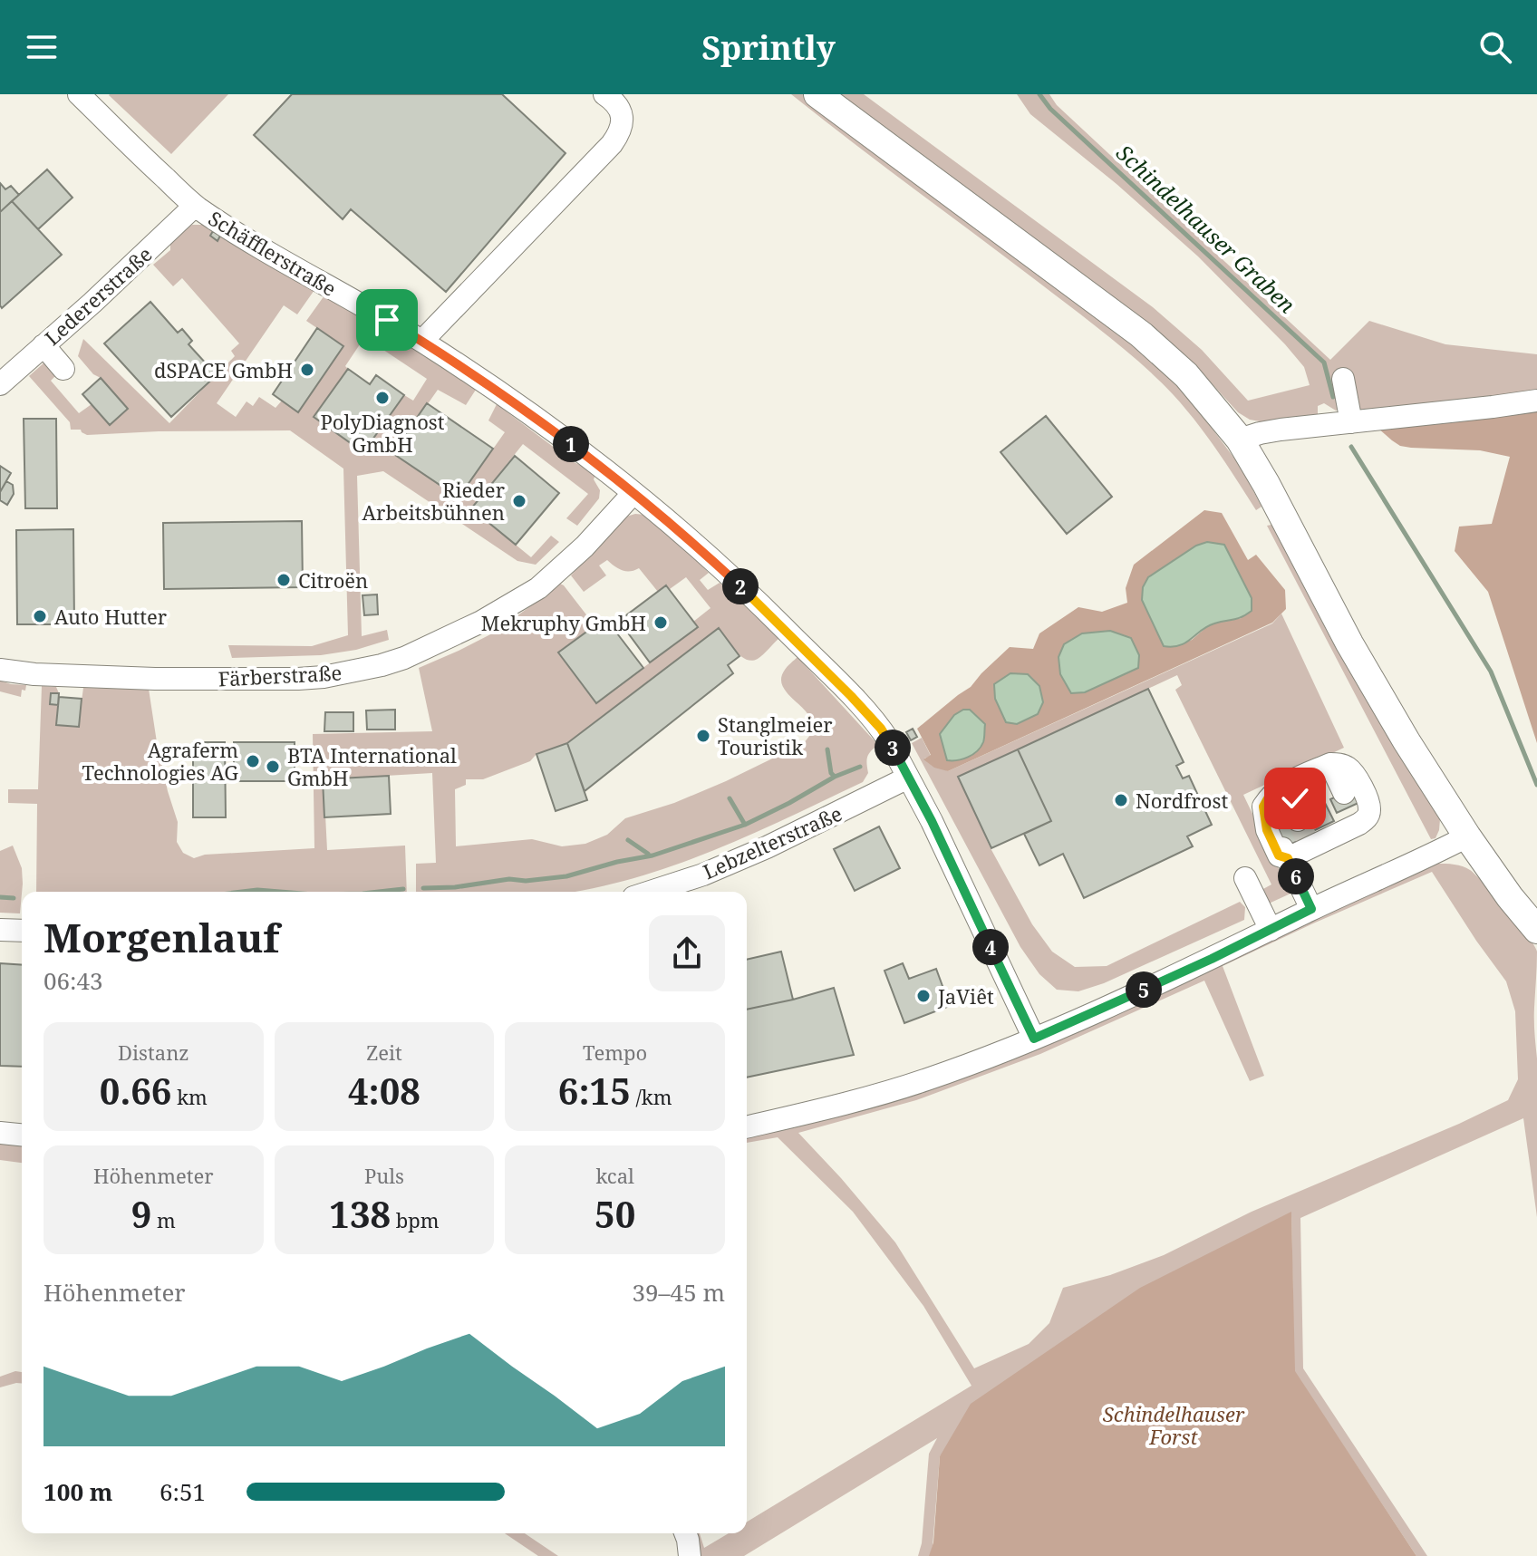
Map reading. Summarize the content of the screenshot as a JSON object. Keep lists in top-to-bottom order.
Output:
{
  "streets": {
    "street": [
      "Schäfflerstraße",
      "Ledererstraße",
      "Färberstraße",
      "Lebzelterstraße"
    ]
  },
  "crossings": [
    ["Schäfflerstraße", "Ledererstraße"],
    ["Schäfflerstraße", "Färberstraße"],
    ["Schäfflerstraße", "Lebzelterstraße"]
  ],
  "water": ["Schindelhauser Graben"],
  "parks": ["Schindelhauser Forst"],
  "places": [
    "dSPACE GmbH",
    "PolyDiagnost GmbH",
    "Rieder Arbeitsbühnen",
    "Citroën",
    "Auto Hutter",
    "Mekruphy GmbH",
    "Stanglmeier Touristik",
    "Agraferm Technologies AG",
    "BTA International GmbH",
    "Nordfrost",
    "JaViêt"
  ],
  "page": {
    "header": "Sprintly",
    "pins": [
      "1",
      "2",
      "3",
      "6",
      "4",
      "5"
    ],
    "heading": ["Morgenlauf", "06:43"],
    "stats": [
      ["Distanz", "0.66 km"],
      ["Zeit", "4:08"],
      ["Tempo", "6:15 /km"],
      ["Höhenmeter", "9 m"],
      ["Puls", "138 bpm"],
      ["kcal", "50"]
    ],
    "chart": ["Höhenmeter", "39–45 m"],
    "list": [
      {
        "name": "100 m",
        "note": "6:51"
      }
    ]
  }
}
